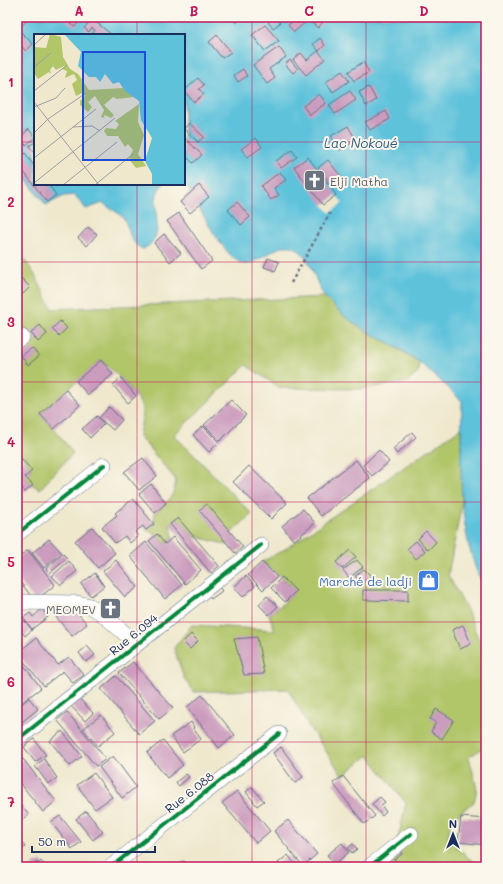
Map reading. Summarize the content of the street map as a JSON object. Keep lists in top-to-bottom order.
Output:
{
  "streets": {
    "street": ["Rue 6.094", "Rue 6.088"]
  },
  "water": ["Lac Nokoué"],
  "places": {
    "church": ["Elji Matha", "MEOMEV"],
    "shop": ["Marché de ladji"]
  },
  "scale_bar": "50 m",
  "north": "top",
  "grid": {
    "columns": [
      "A",
      "B",
      "C",
      "D"
    ],
    "rows": [
      "1",
      "2",
      "3",
      "4",
      "5",
      "6",
      "7"
    ]
  }
}
